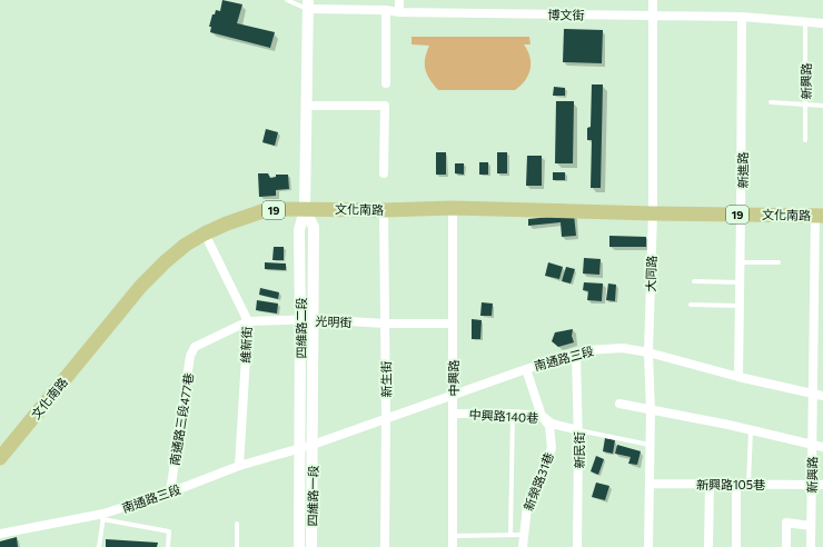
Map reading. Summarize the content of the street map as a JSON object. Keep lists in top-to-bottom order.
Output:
{
  "streets": {
    "main road": ["文化南路", "19"],
    "street": [
      "博文街",
      "新興路",
      "新進路",
      "大同路",
      "光明街",
      "四維路二段",
      "維新街",
      "南通路三段",
      "中興路",
      "新生街",
      "中興路140巷",
      "南通路三段477巷",
      "新民街",
      "新榮路31巷",
      "新興路105巷",
      "四維路一段"
    ]
  },
  "crossings": [
    ["博文街", "新興路"],
    ["博文街", "新進路"],
    ["博文街", "大同路"],
    ["博文街", "四維路二段"],
    ["新興路", "文化南路"],
    ["新興路", "南通路三段"],
    ["新興路", "新興路105巷"],
    ["新進路", "文化南路"],
    ["新進路", "南通路三段"],
    ["文化南路", "大同路"],
    ["文化南路", "四維路二段"],
    ["文化南路", "維新街"],
    ["文化南路", "中興路"],
    ["文化南路", "新生街"],
    ["大同路", "南通路三段"],
    ["大同路", "新興路105巷"],
    ["光明街", "四維路二段"],
    ["光明街", "維新街"],
    ["光明街", "中興路"],
    ["光明街", "新生街"],
    ["光明街", "南通路三段477巷"],
    ["四維路二段", "南通路三段"],
    ["四維路二段", "四維路一段"],
    ["維新街", "南通路三段"],
    ["南通路三段", "中興路"],
    ["南通路三段", "新生街"],
    ["南通路三段", "南通路三段477巷"],
    ["南通路三段", "新民街"],
    ["南通路三段", "新榮路31巷"],
    ["南通路三段", "四維路一段"],
    ["中興路", "中興路140巷"],
    ["中興路140巷", "新民街"],
    ["中興路140巷", "新榮路31巷"]
  ]
}
